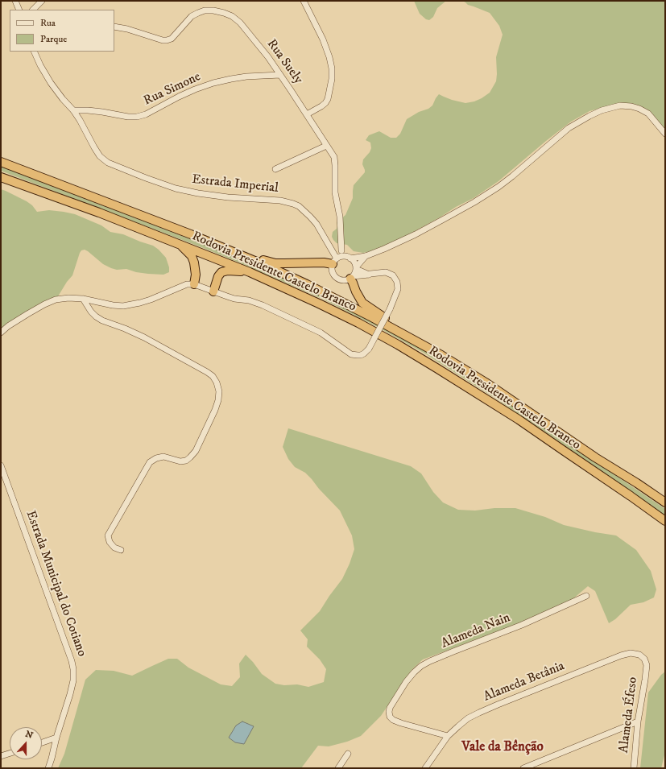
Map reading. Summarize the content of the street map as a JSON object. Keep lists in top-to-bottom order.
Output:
{
  "streets": {
    "highway": ["Rodovia Presidente Castelo Branco"],
    "street": [
      "Rua Suely",
      "Rua Simone",
      "Estrada Imperial",
      "Estrada Municipal do Cotiano",
      "Alameda Nain",
      "Alameda Betânia",
      "Alameda Éfeso"
    ]
  },
  "crossings": [
    ["Rua Suely", "Rua Simone"],
    ["Rua Suely", "Estrada Imperial"],
    ["Rua Simone", "Estrada Imperial"],
    ["Alameda Nain", "Alameda Betânia"],
    ["Alameda Betânia", "Alameda Éfeso"]
  ],
  "districts": ["Vale da Bênção"],
  "legend": ["Rua", "Parque"],
  "north": "top"
}
